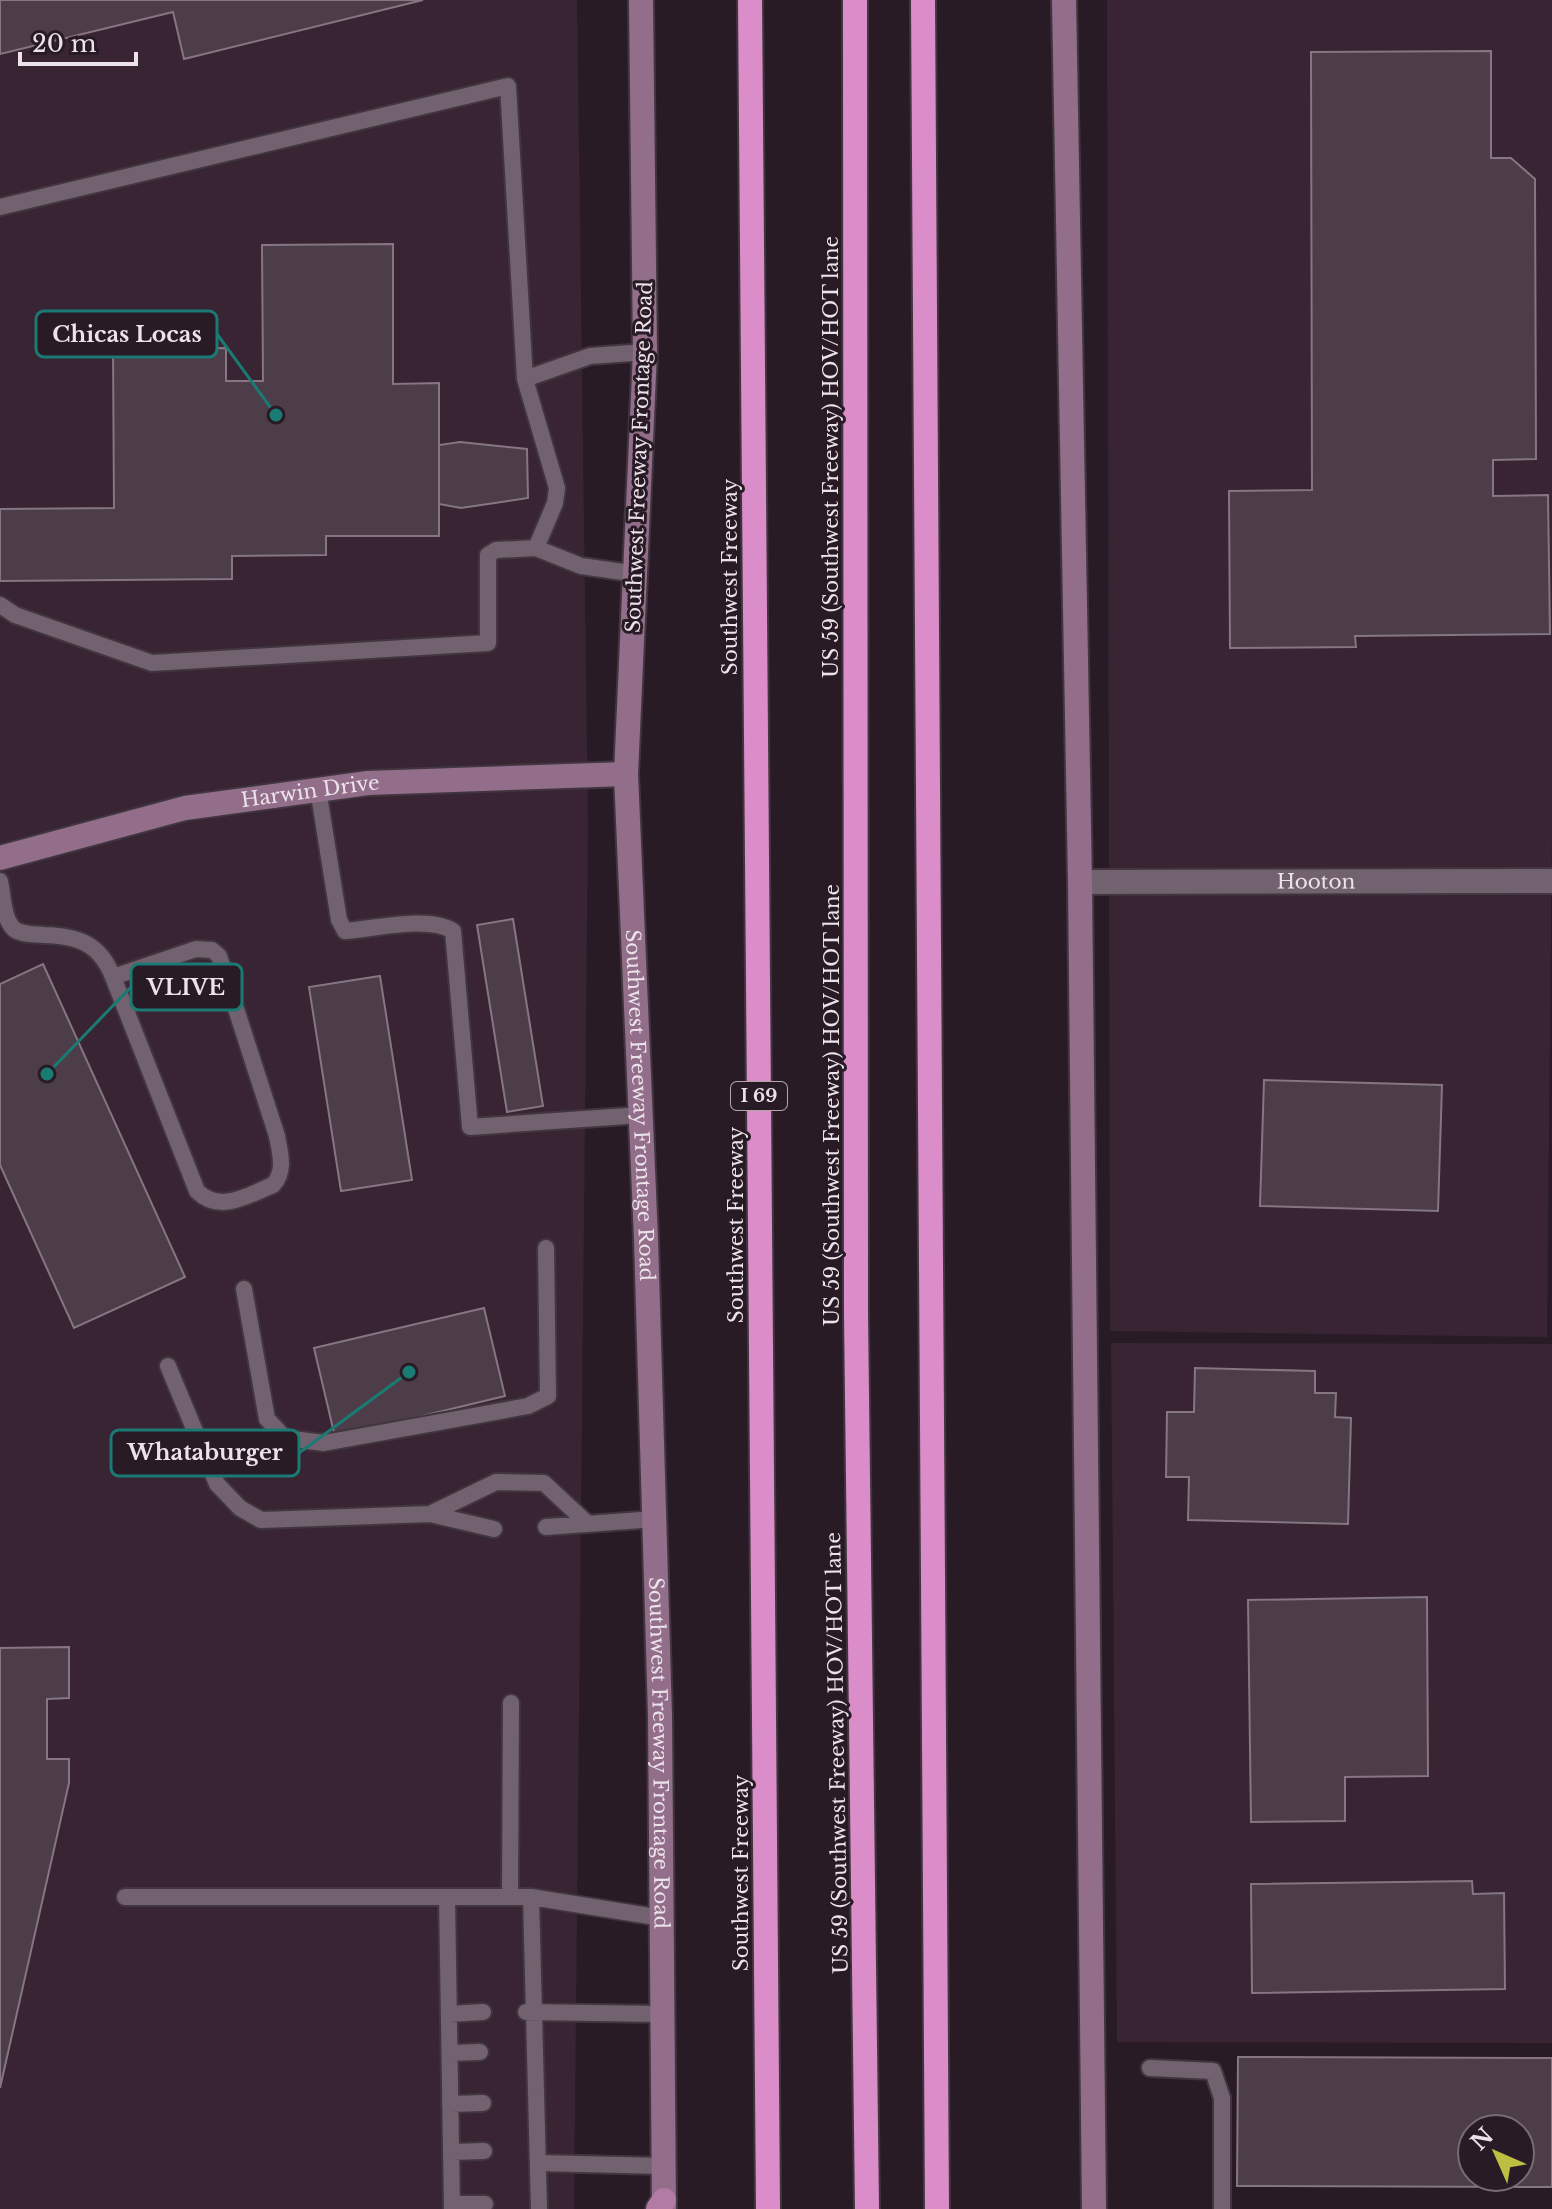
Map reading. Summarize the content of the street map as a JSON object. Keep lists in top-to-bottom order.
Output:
{
  "streets": {
    "highway": ["US 59 (Southwest Freeway) HOV/HOT lane", "Southwest Freeway", "I 69"],
    "main road": ["Southwest Freeway Frontage Road", "Harwin Drive"],
    "street": ["Hooton"]
  },
  "crossings": [
    ["Southwest Freeway Frontage Road", "Harwin Drive"]
  ],
  "places": ["Chicas Locas", "VLIVE", "Whataburger"],
  "scale_bar": "20 m",
  "north": "top left"
}
